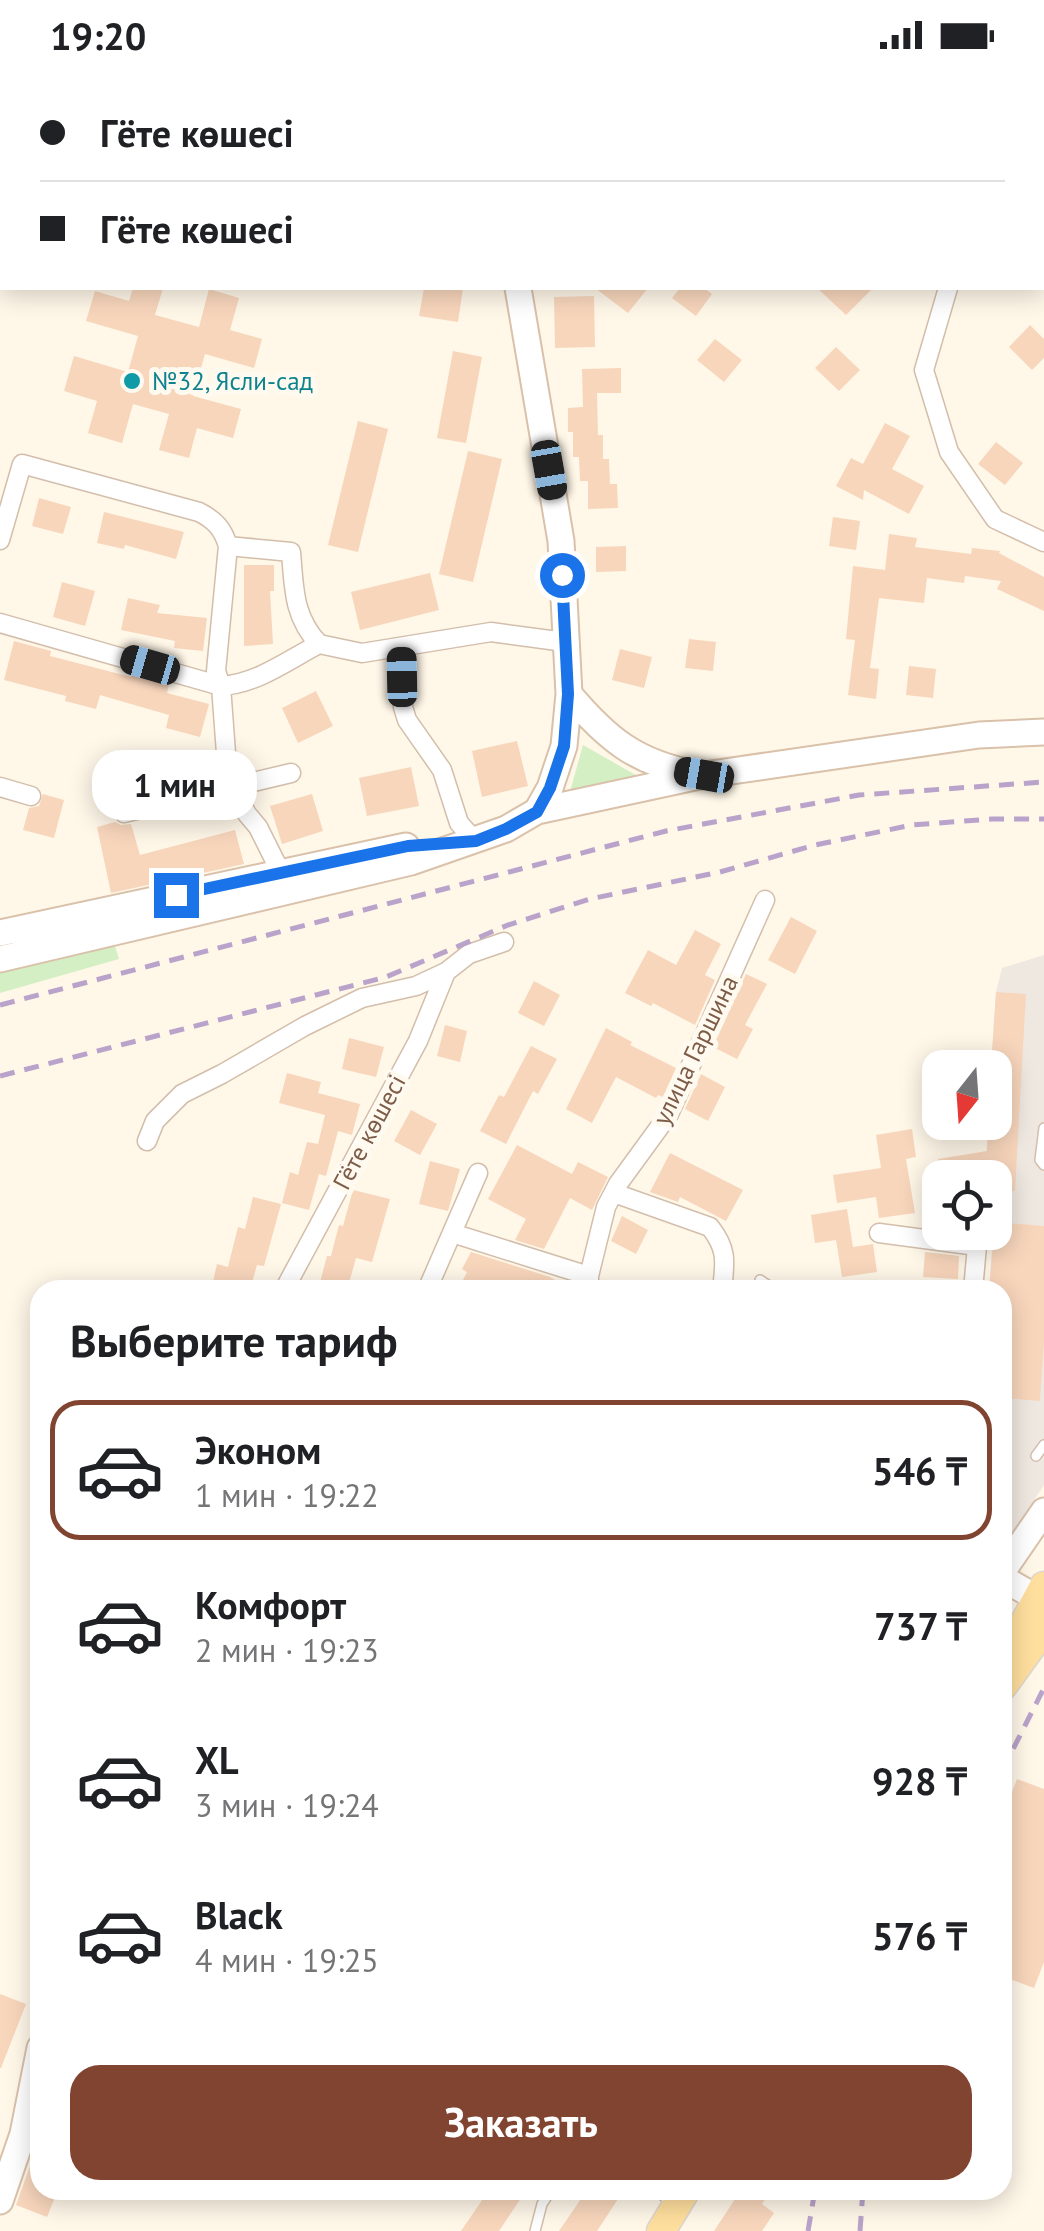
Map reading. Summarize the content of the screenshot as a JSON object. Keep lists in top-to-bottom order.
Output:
{
  "streets": {
    "street": ["улица Гаршина", "Гёте көшесі"]
  },
  "places": ["№32, Ясли-сад"],
  "north": "bottom",
  "page": {
    "status": "19:20",
    "banner": ["Гёте көшесі", "Гёте көшесі"],
    "bubble": "1 мин",
    "heading": "Выберите тариф",
    "list": [
      {
        "name": "Эконом",
        "note": "1 мин · 19:22",
        "value": "546 ₸"
      },
      {
        "name": "Комфорт",
        "note": "2 мин · 19:23",
        "value": "737 ₸"
      },
      {
        "name": "XL",
        "note": "3 мин · 19:24",
        "value": "928 ₸"
      },
      {
        "name": "Black",
        "note": "4 мин · 19:25",
        "value": "576 ₸"
      }
    ],
    "buttons": "Заказать"
  }
}
